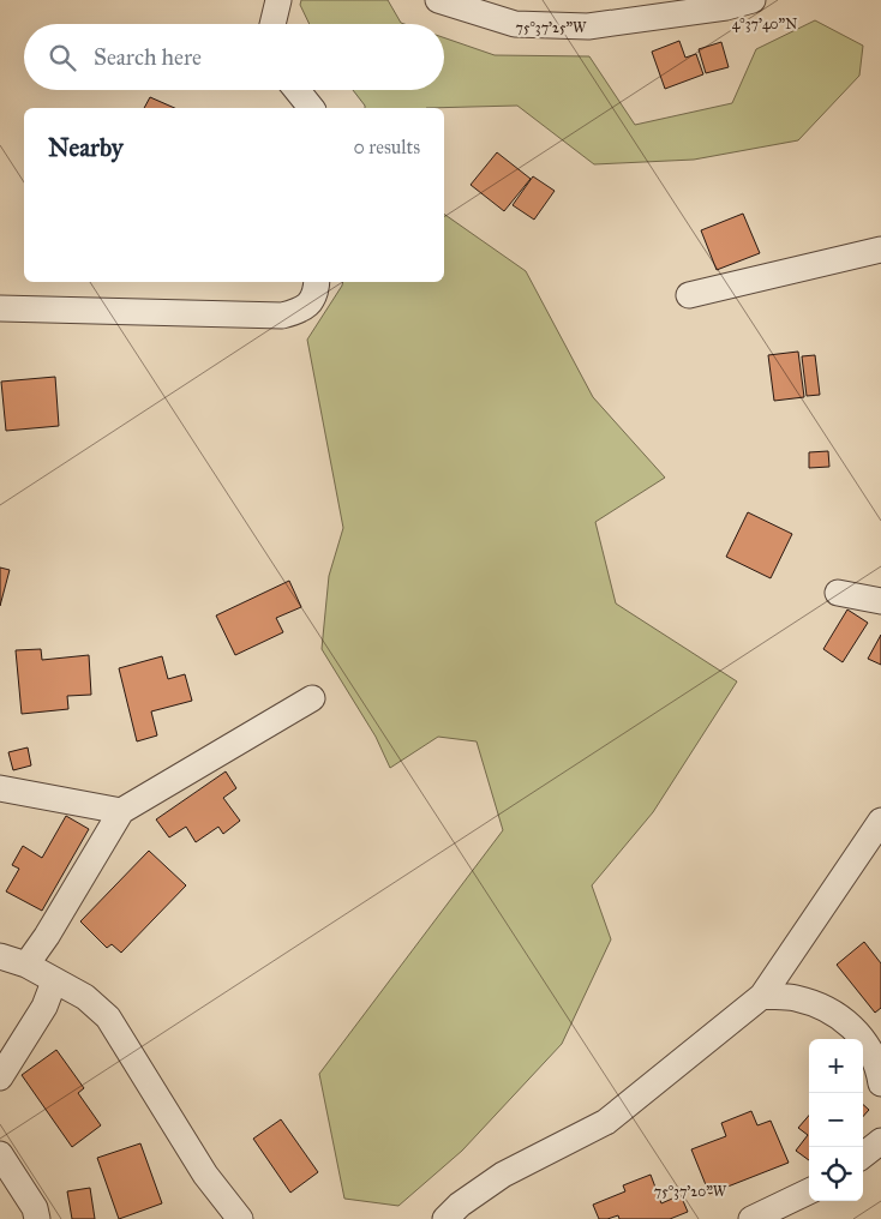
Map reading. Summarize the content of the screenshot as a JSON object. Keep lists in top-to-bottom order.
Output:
{
  "page": {
    "search": "Search here",
    "heading": ["Nearby", "0 results"],
    "map_buttons": ["+", "−"]
  },
  "coordinates": ["4°37'40\"N", "75°37'25\"W", "75°37'20\"W"]
}
